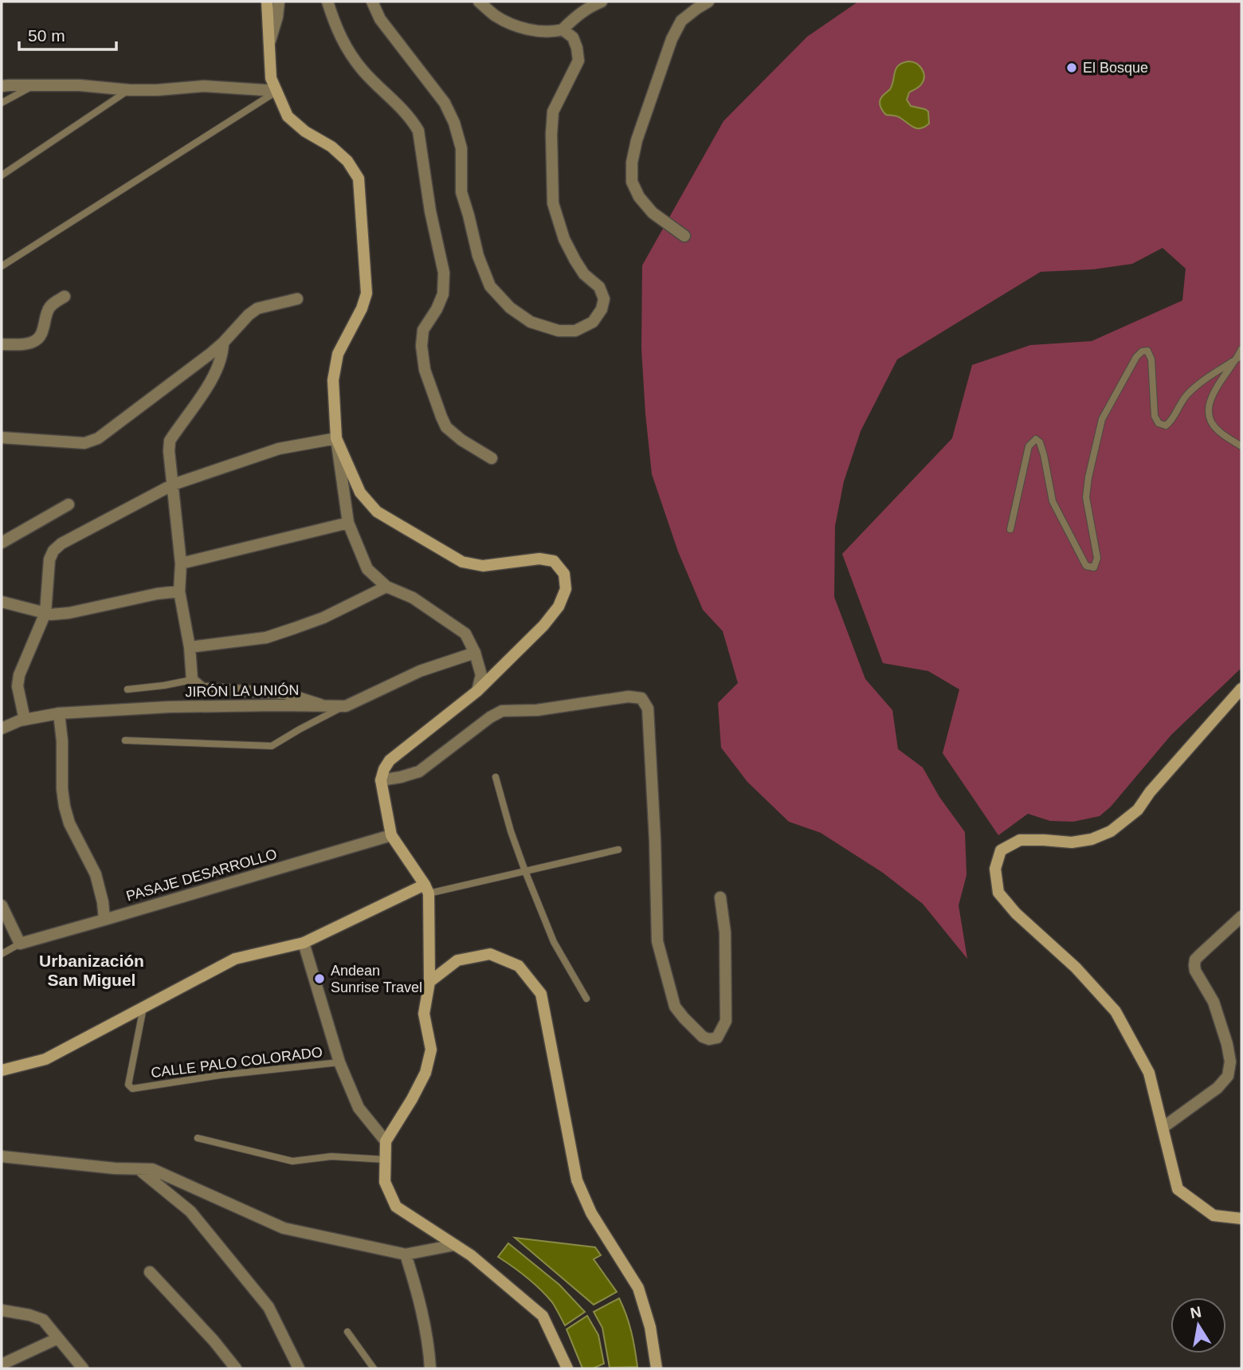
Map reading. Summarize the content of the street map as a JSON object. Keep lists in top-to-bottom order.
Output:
{
  "streets": {
    "street": ["JIRÓN LA UNIÓN", "PASAJE DESARROLLO"],
    "lane": ["CALLE PALO COLORADO"]
  },
  "districts": ["Urbanización San Miguel"],
  "places": ["El Bosque", "Andean Sunrise Travel"],
  "scale_bar": "50 m",
  "north": "top"
}
